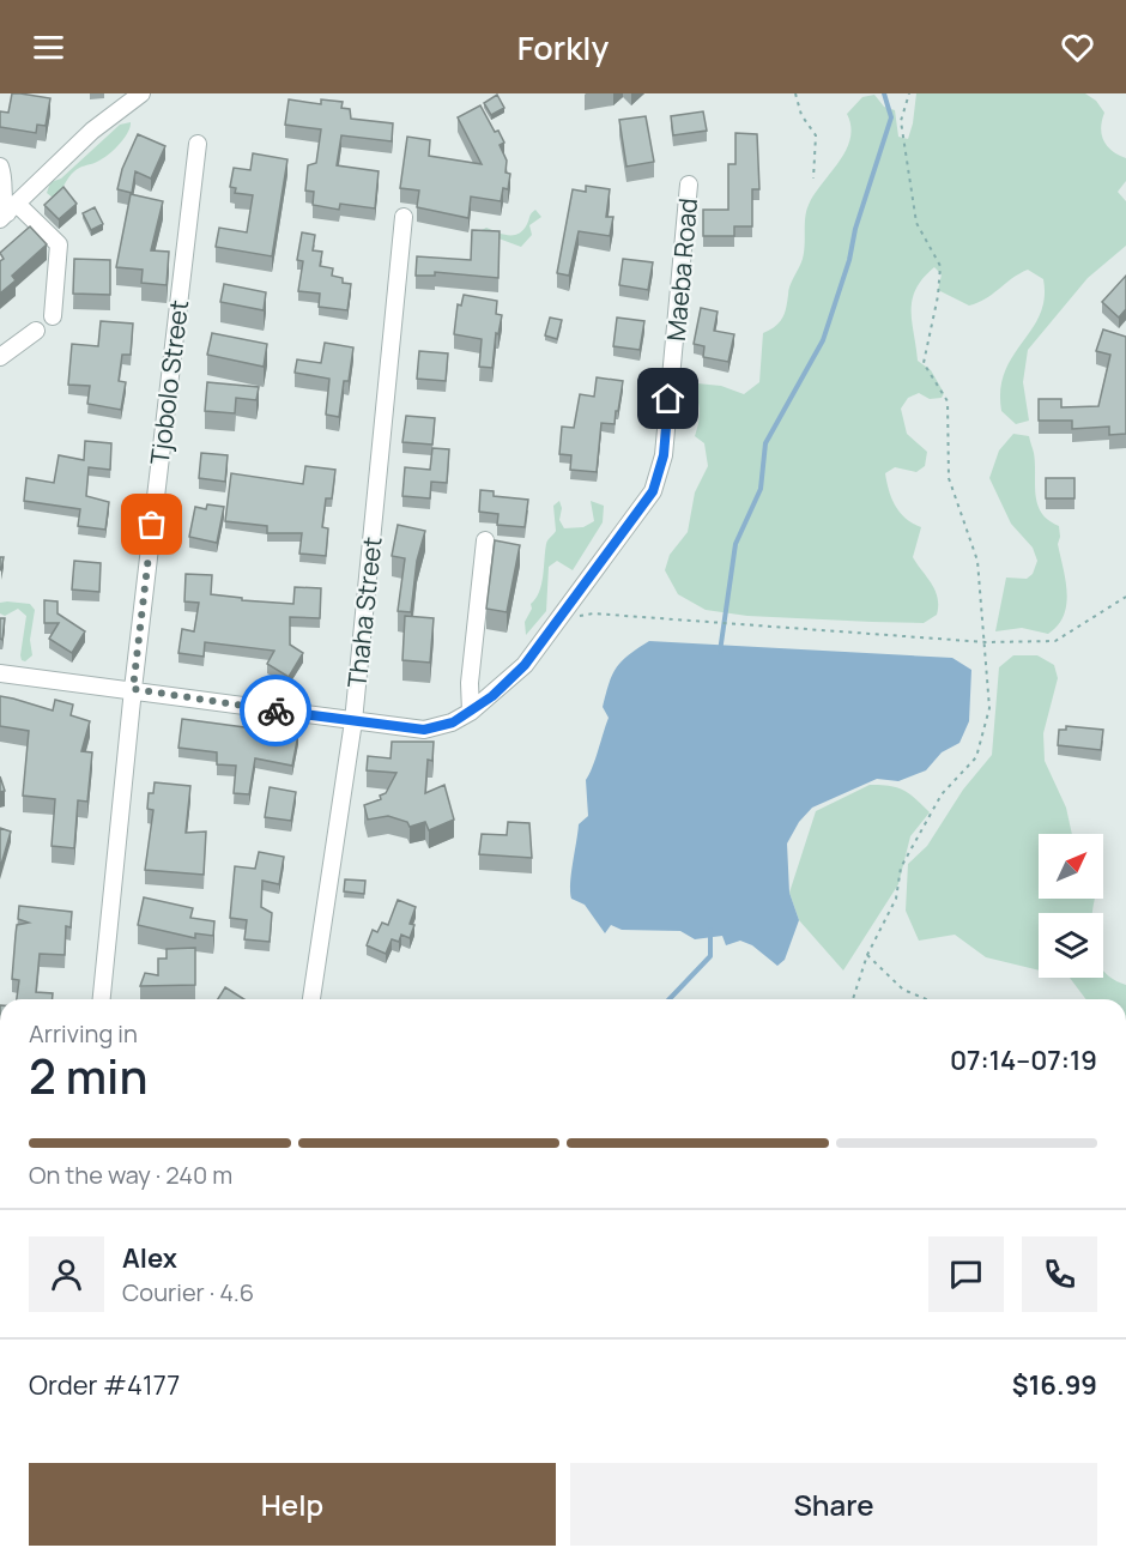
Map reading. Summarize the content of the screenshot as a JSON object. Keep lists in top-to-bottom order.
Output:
{
  "streets": {
    "street": ["Maeba Road", "Tjobolo Street", "Thaha Street"]
  },
  "crossings": [
    ["Maeba Road", "Tjobolo Street"],
    ["Maeba Road", "Thaha Street"]
  ],
  "north": "top right",
  "page": {
    "header": "Forkly",
    "heading": ["2 min", "Arriving in", "07:14–07:19"],
    "panel": [
      "Alex",
      "Courier · 4.6",
      "Order #4177",
      "$16.99"
    ],
    "bar": "On the way · 240 m",
    "buttons": ["Help", "Share"]
  }
}
